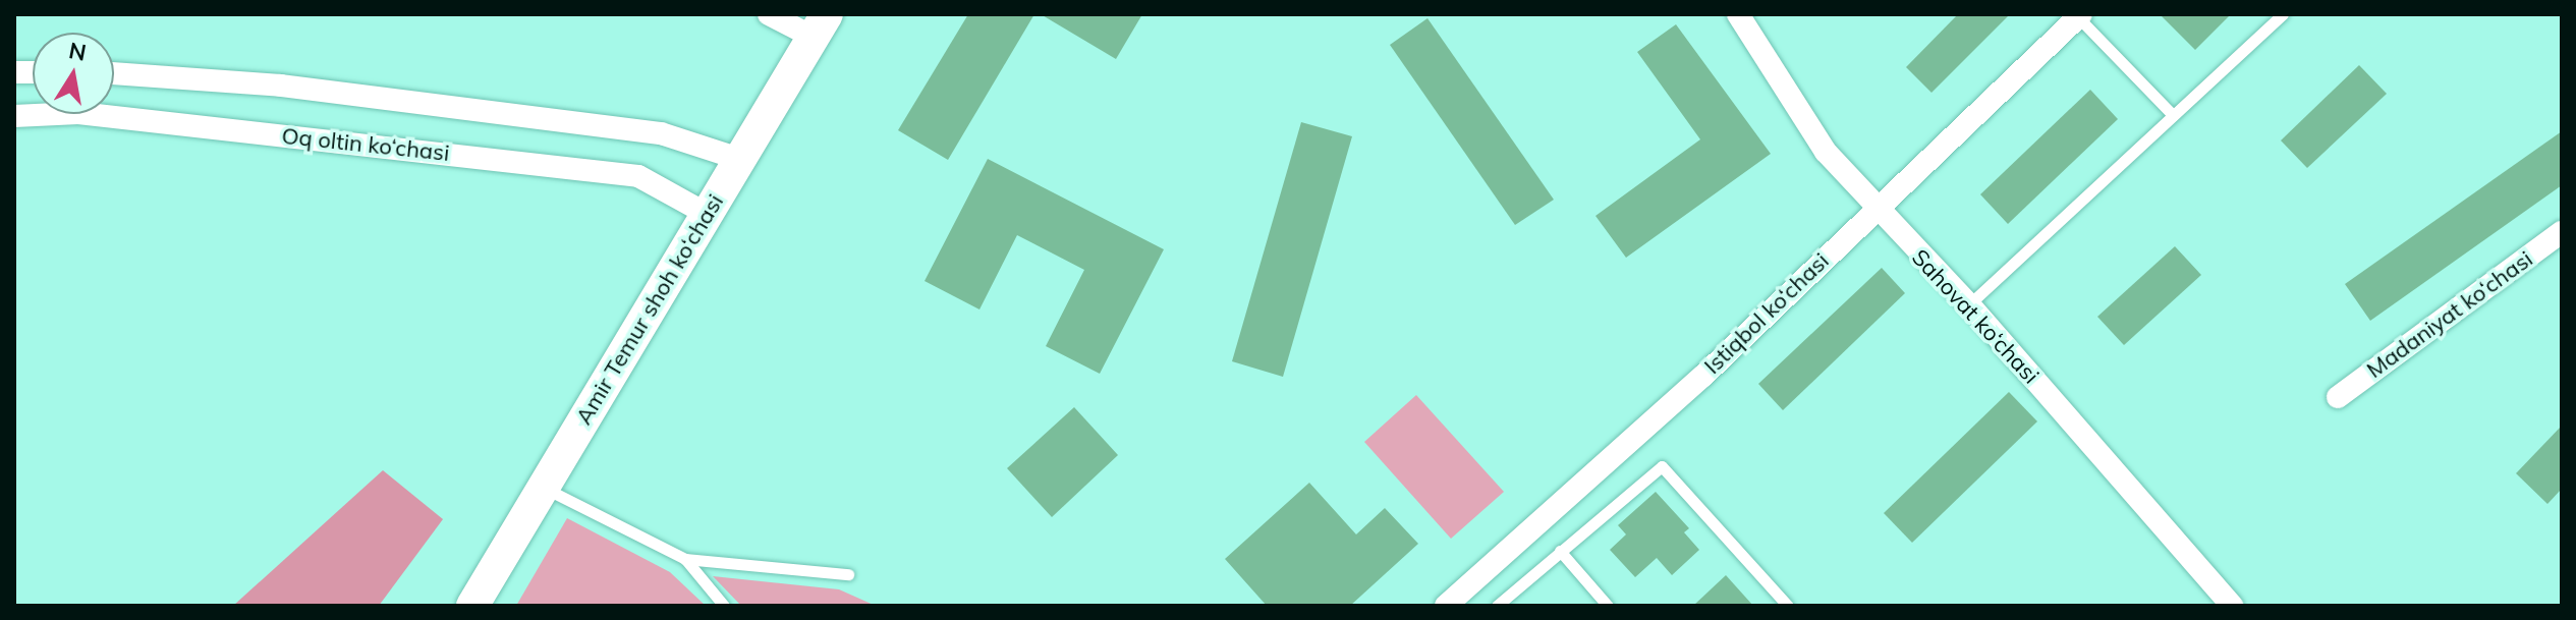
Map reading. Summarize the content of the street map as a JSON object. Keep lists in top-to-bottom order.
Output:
{
  "streets": {
    "main road": ["Amir Temur shoh ko‘chasi"],
    "street": [
      "Oq oltin ko‘chasi",
      "Istiqbol ko‘chasi",
      "Madaniyat ko‘chasi",
      "Sahovat ko‘chasi"
    ]
  },
  "crossings": [
    ["Oq oltin ko‘chasi", "Amir Temur shoh ko‘chasi"],
    ["Istiqbol ko‘chasi", "Sahovat ko‘chasi"]
  ],
  "north": "top"
}
